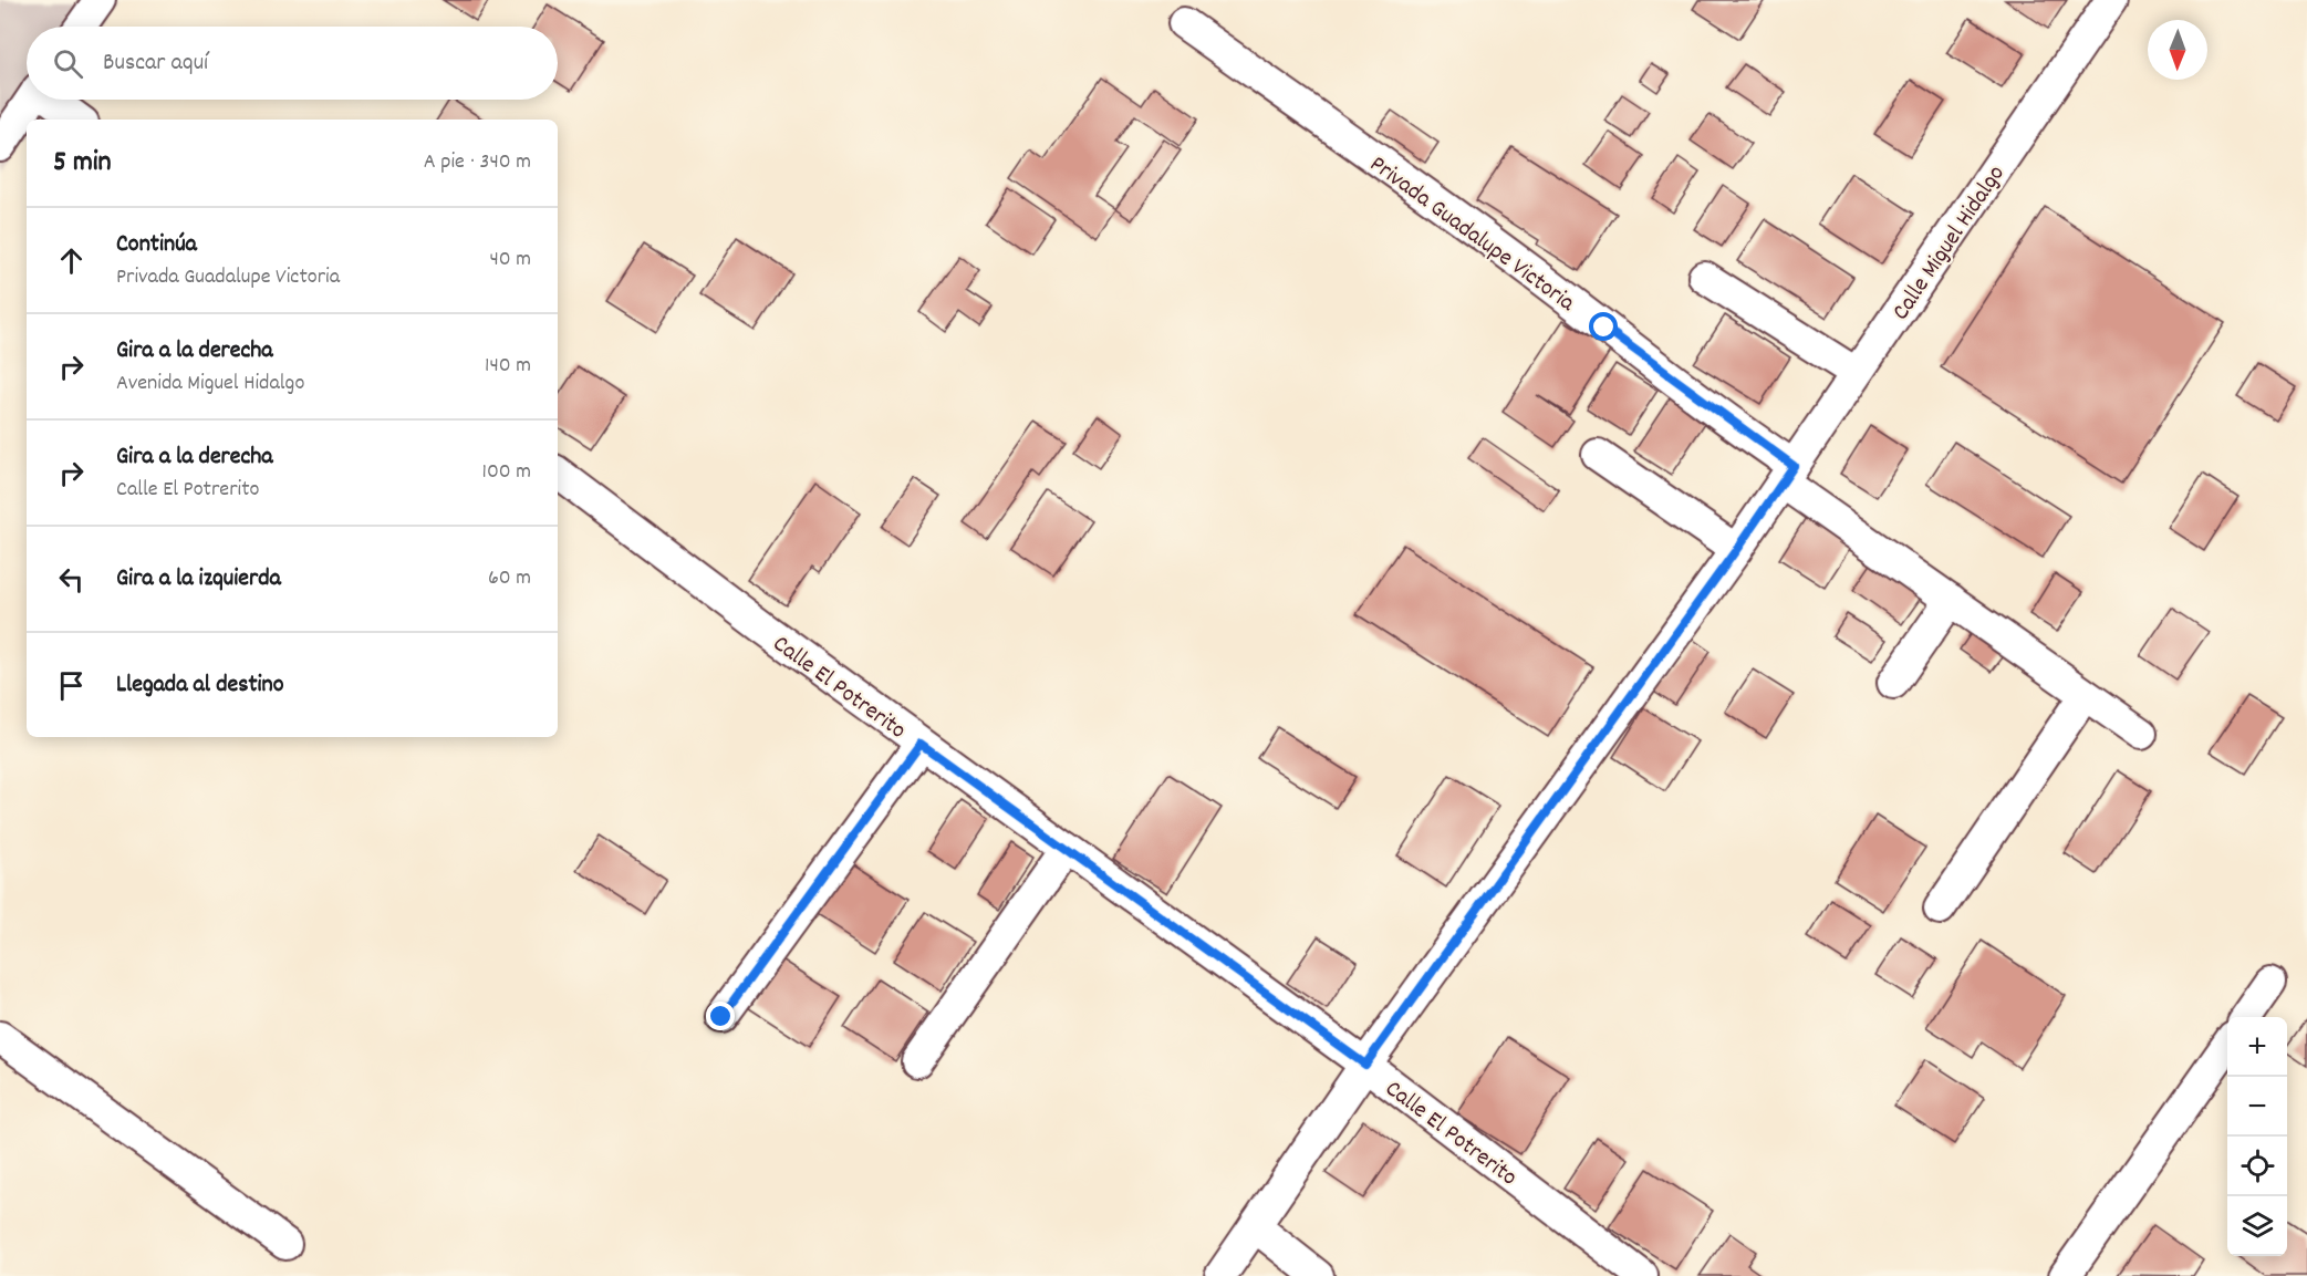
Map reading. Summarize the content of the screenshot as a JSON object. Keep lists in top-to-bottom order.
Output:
{
  "streets": {
    "street": ["Privada Guadalupe Victoria", "Calle Miguel Hidalgo", "Calle El Potrerito"]
  },
  "crossings": [
    ["Privada Guadalupe Victoria", "Calle Miguel Hidalgo"],
    ["Calle Miguel Hidalgo", "Calle El Potrerito"]
  ],
  "north": "bottom",
  "page": {
    "search": "Buscar aquí",
    "heading": ["5 min", "A pie · 340 m"],
    "list": [
      ["Continúa", "Privada Guadalupe Victoria", "40 m"],
      ["Gira a la derecha", "Avenida Miguel Hidalgo", "140 m"],
      ["Gira a la derecha", "Calle El Potrerito", "100 m"],
      ["Gira a la izquierda", "60 m"],
      "Llegada al destino"
    ],
    "map_buttons": ["+", "−"]
  }
}
